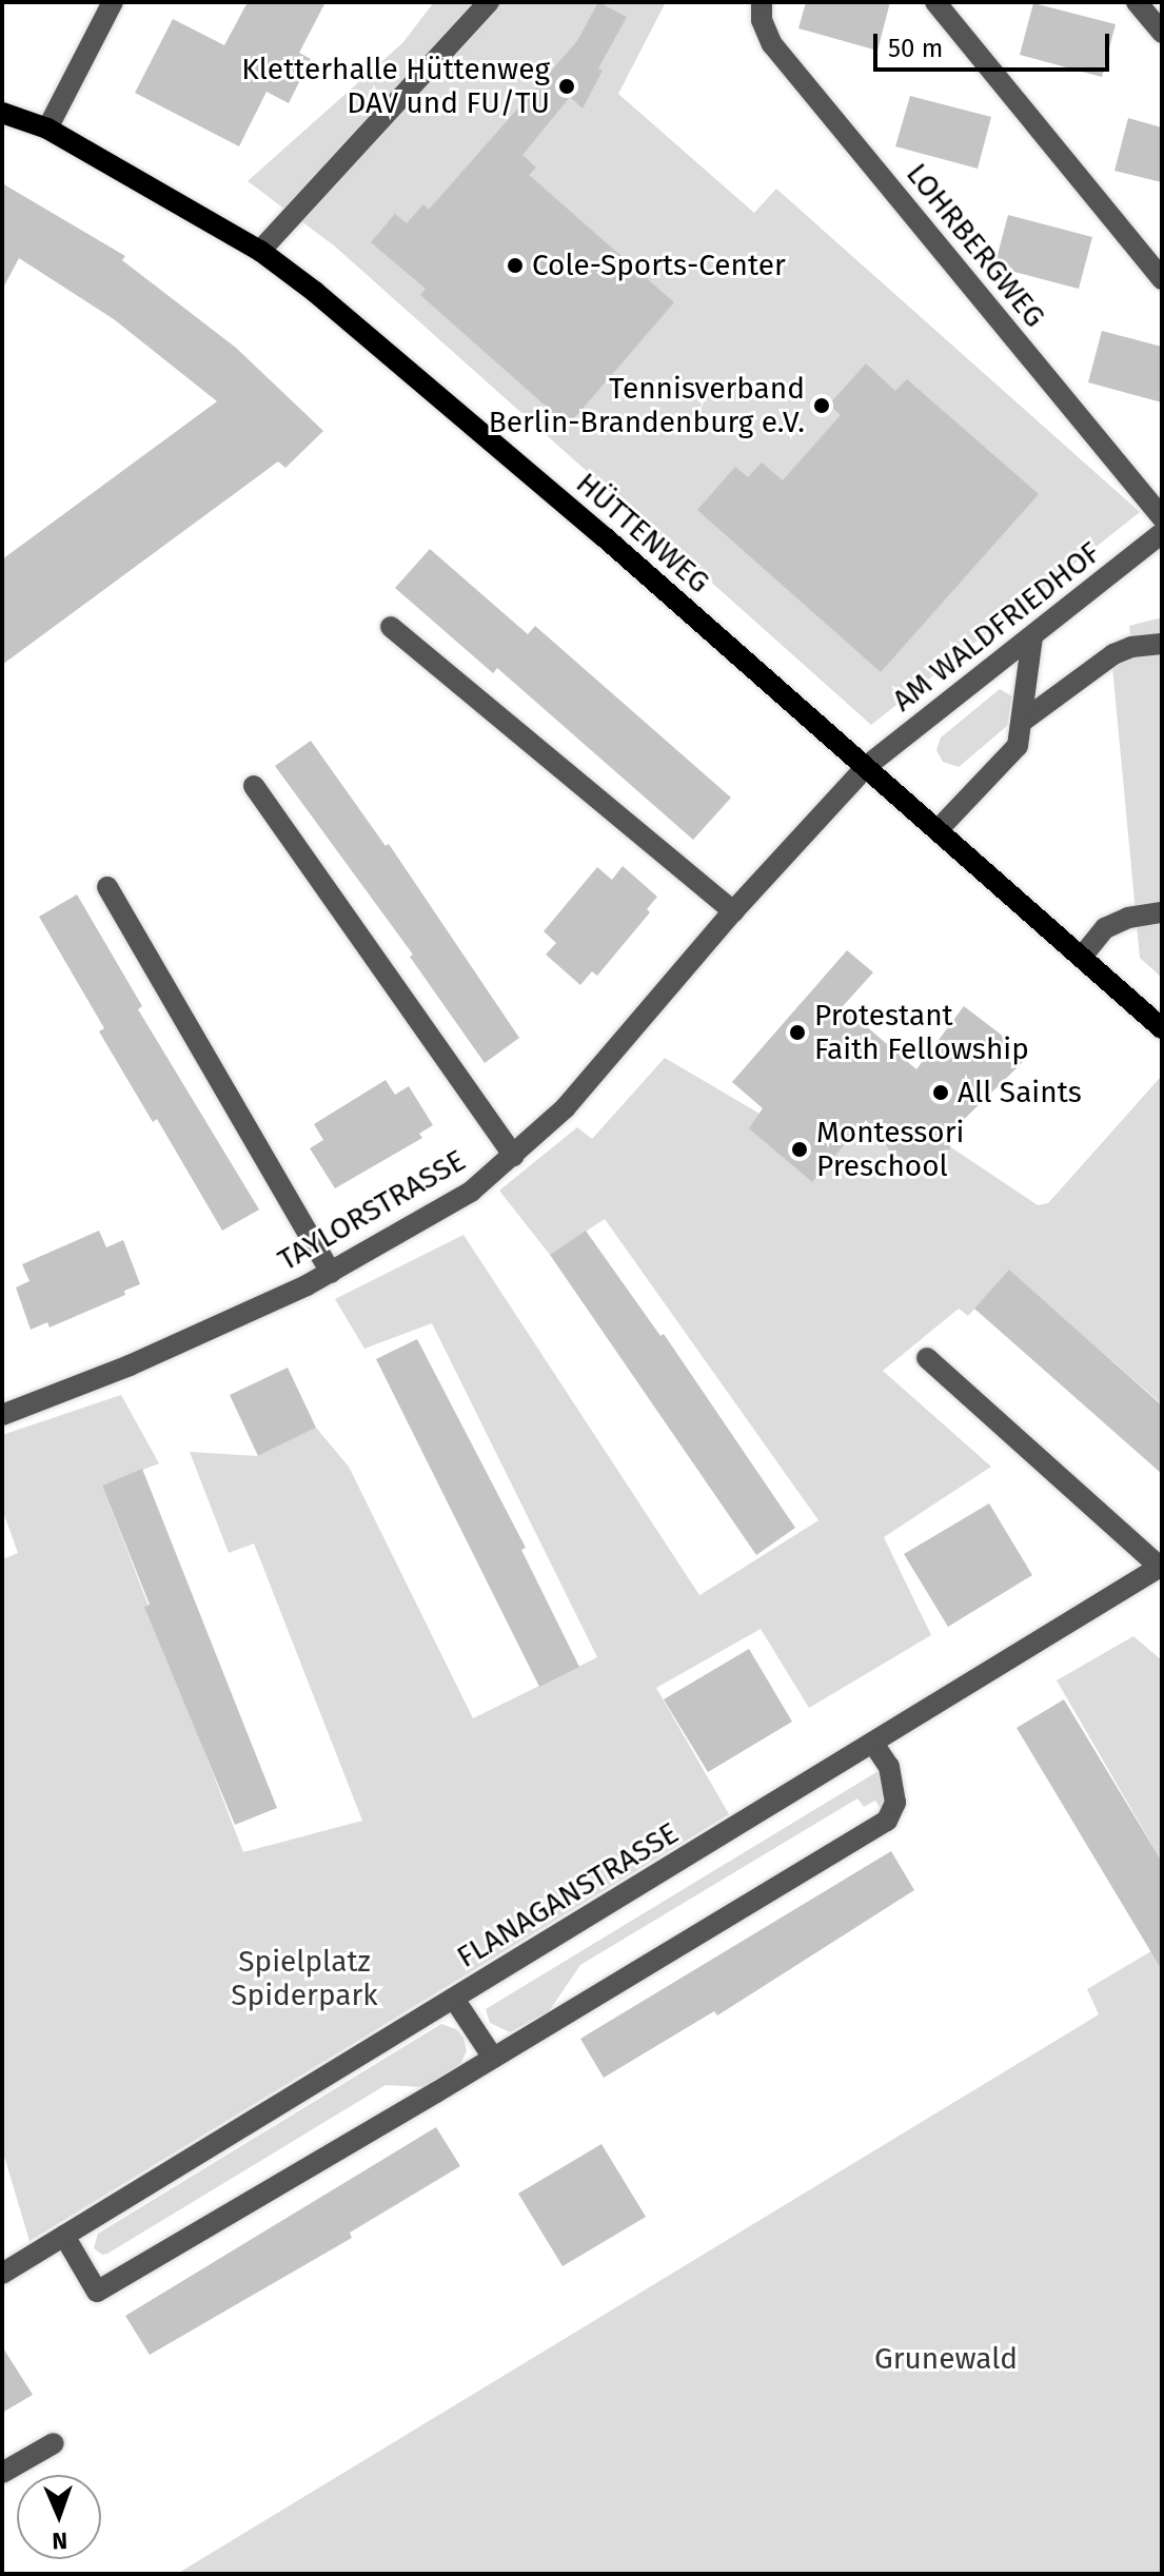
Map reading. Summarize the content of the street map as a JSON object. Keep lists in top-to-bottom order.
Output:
{
  "streets": {
    "main road": ["HÜTTENWEG"],
    "street": [
      "LOHRBERGWEG",
      "AM WALDFRIEDHOF",
      "TAYLORSTRASSE",
      "FLANAGANSTRASSE"
    ]
  },
  "crossings": [
    ["HÜTTENWEG", "AM WALDFRIEDHOF"],
    ["HÜTTENWEG", "TAYLORSTRASSE"],
    ["AM WALDFRIEDHOF", "TAYLORSTRASSE"]
  ],
  "parks": ["Spielplatz Spiderpark", "Grunewald"],
  "places": [
    "Kletterhalle Hüttenweg DAV und FU/TU",
    "Cole-Sports-Center",
    "Tennisverband Berlin-Brandenburg e.V.",
    "Protestant Faith Fellowship",
    "All Saints",
    "Montessori Preschool"
  ],
  "scale_bar": "50 m",
  "north": "bottom"
}
